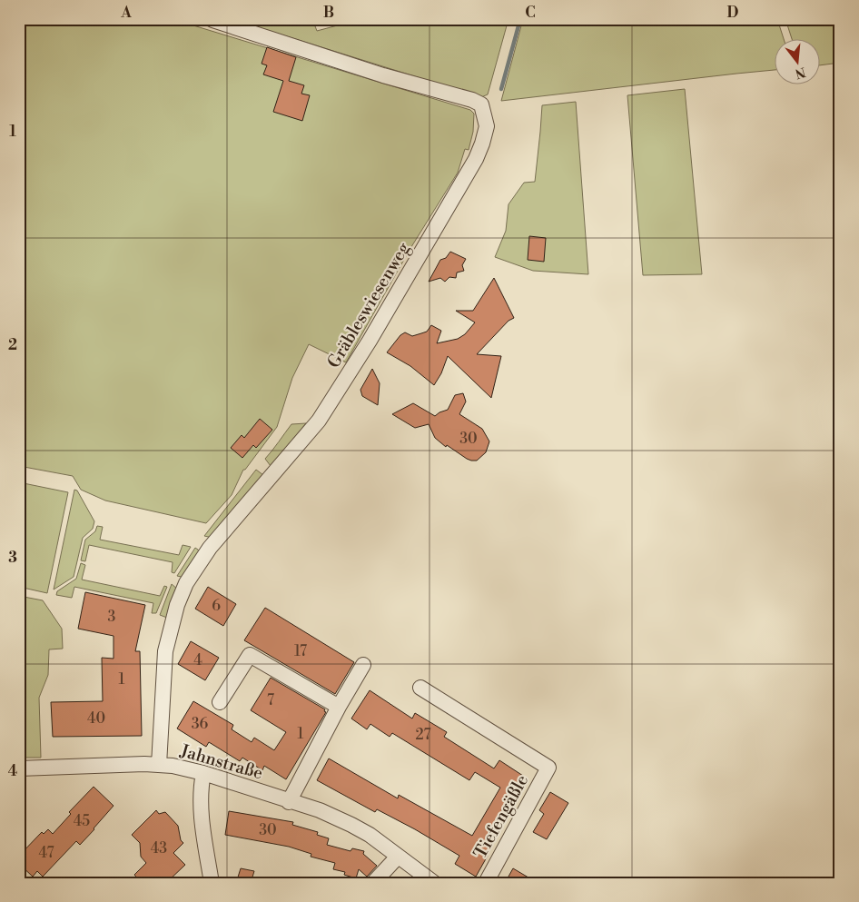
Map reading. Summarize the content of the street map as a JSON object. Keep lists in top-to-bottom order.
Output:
{
  "streets": {
    "street": ["Gräbleswiesenweg", "Jahnstraße", "Tiefengäßle"]
  },
  "crossings": [
    ["Gräbleswiesenweg", "Jahnstraße"]
  ],
  "house_numbers": [
    "30",
    "6",
    "3",
    "17",
    "4",
    "1",
    "7",
    "40",
    "36",
    "1",
    "27",
    "45",
    "30",
    "43",
    "47"
  ],
  "north": "bottom",
  "grid": {
    "columns": [
      "A",
      "B",
      "C",
      "D"
    ],
    "rows": [
      "1",
      "2",
      "3",
      "4"
    ]
  }
}
